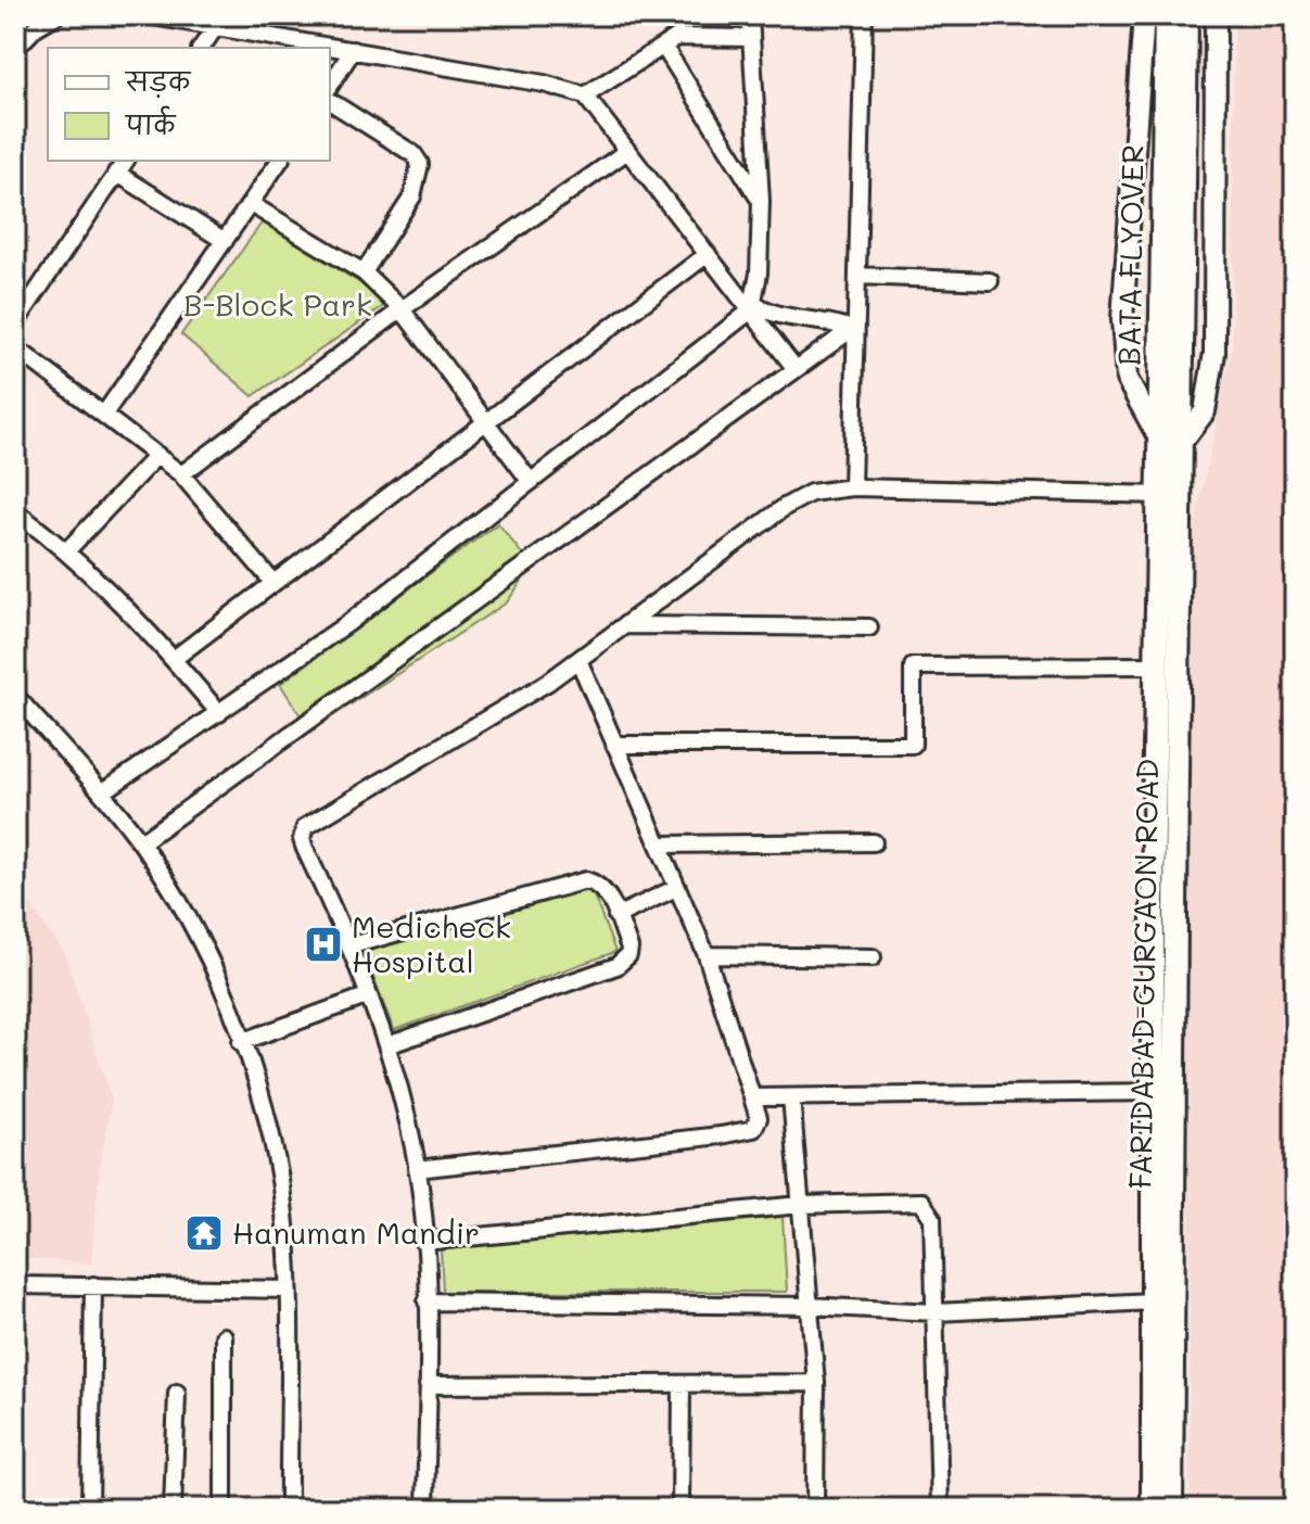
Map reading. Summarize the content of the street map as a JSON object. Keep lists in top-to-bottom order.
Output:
{
  "streets": {
    "main road": ["BATA FLYOVER", "FARIDABAD-GURGAON ROAD"]
  },
  "crossings": [
    ["BATA FLYOVER", "FARIDABAD-GURGAON ROAD"]
  ],
  "parks": ["B-Block Park"],
  "places": {
    "hospital": ["Medicheck Hospital"],
    "temple": ["Hanuman Mandir"]
  },
  "legend": ["सड़क", "पार्क"]
}
